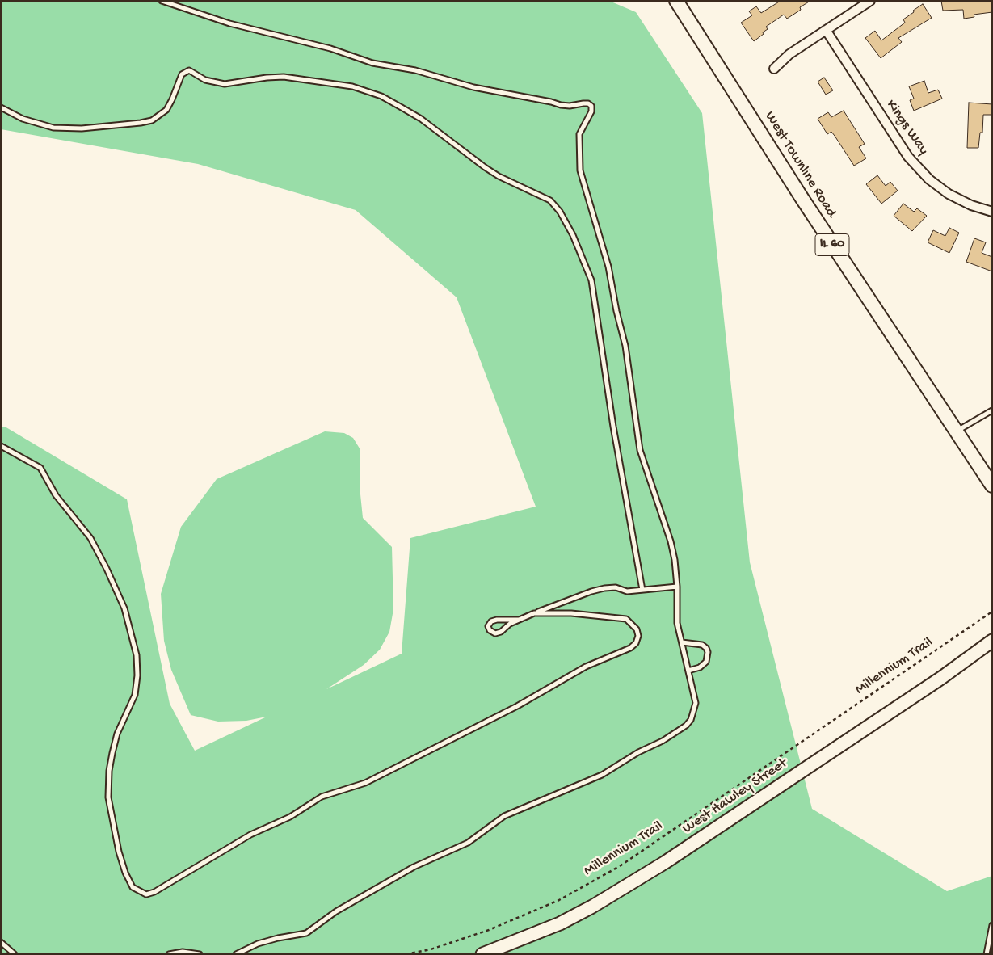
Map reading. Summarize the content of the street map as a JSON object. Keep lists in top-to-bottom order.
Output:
{
  "streets": {
    "main road": ["West Townline Road", "IL 60"],
    "street": ["Kings Way", "West Hawley Street"],
    "path": ["Millennium Trail"]
  }
}
